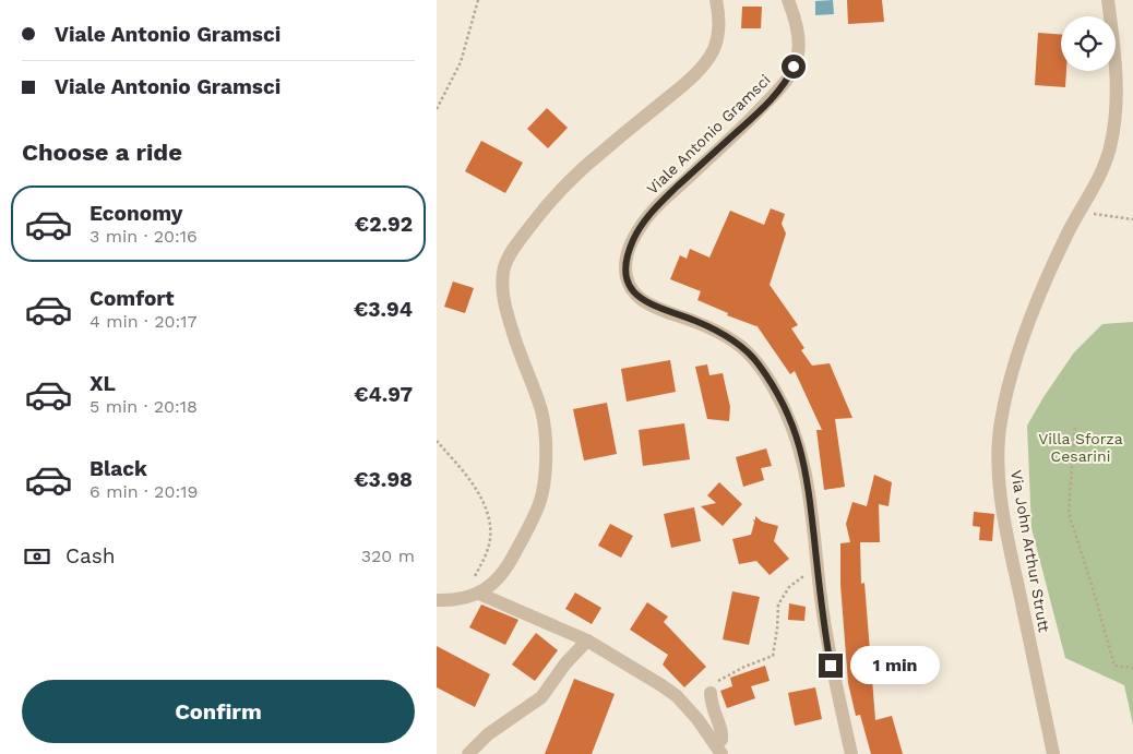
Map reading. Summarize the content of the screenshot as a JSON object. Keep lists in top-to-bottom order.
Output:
{
  "streets": {
    "street": ["Viale Antonio Gramsci", "Via John Arthur Strutt"]
  },
  "parks": ["Villa Sforza Cesarini"],
  "page": {
    "banner": ["Viale Antonio Gramsci", "Viale Antonio Gramsci"],
    "heading": "Choose a ride",
    "list": [
      {
        "name": "Economy",
        "note": "3 min · 20:16",
        "value": "€2.92"
      },
      {
        "name": "Comfort",
        "note": "4 min · 20:17",
        "value": "€3.94"
      },
      {
        "name": "XL",
        "note": "5 min · 20:18",
        "value": "€4.97"
      },
      {
        "name": "Black",
        "note": "6 min · 20:19",
        "value": "€3.98"
      }
    ],
    "pay": ["Cash", "320 m"],
    "bubble": "1 min",
    "buttons": "Confirm"
  }
}
